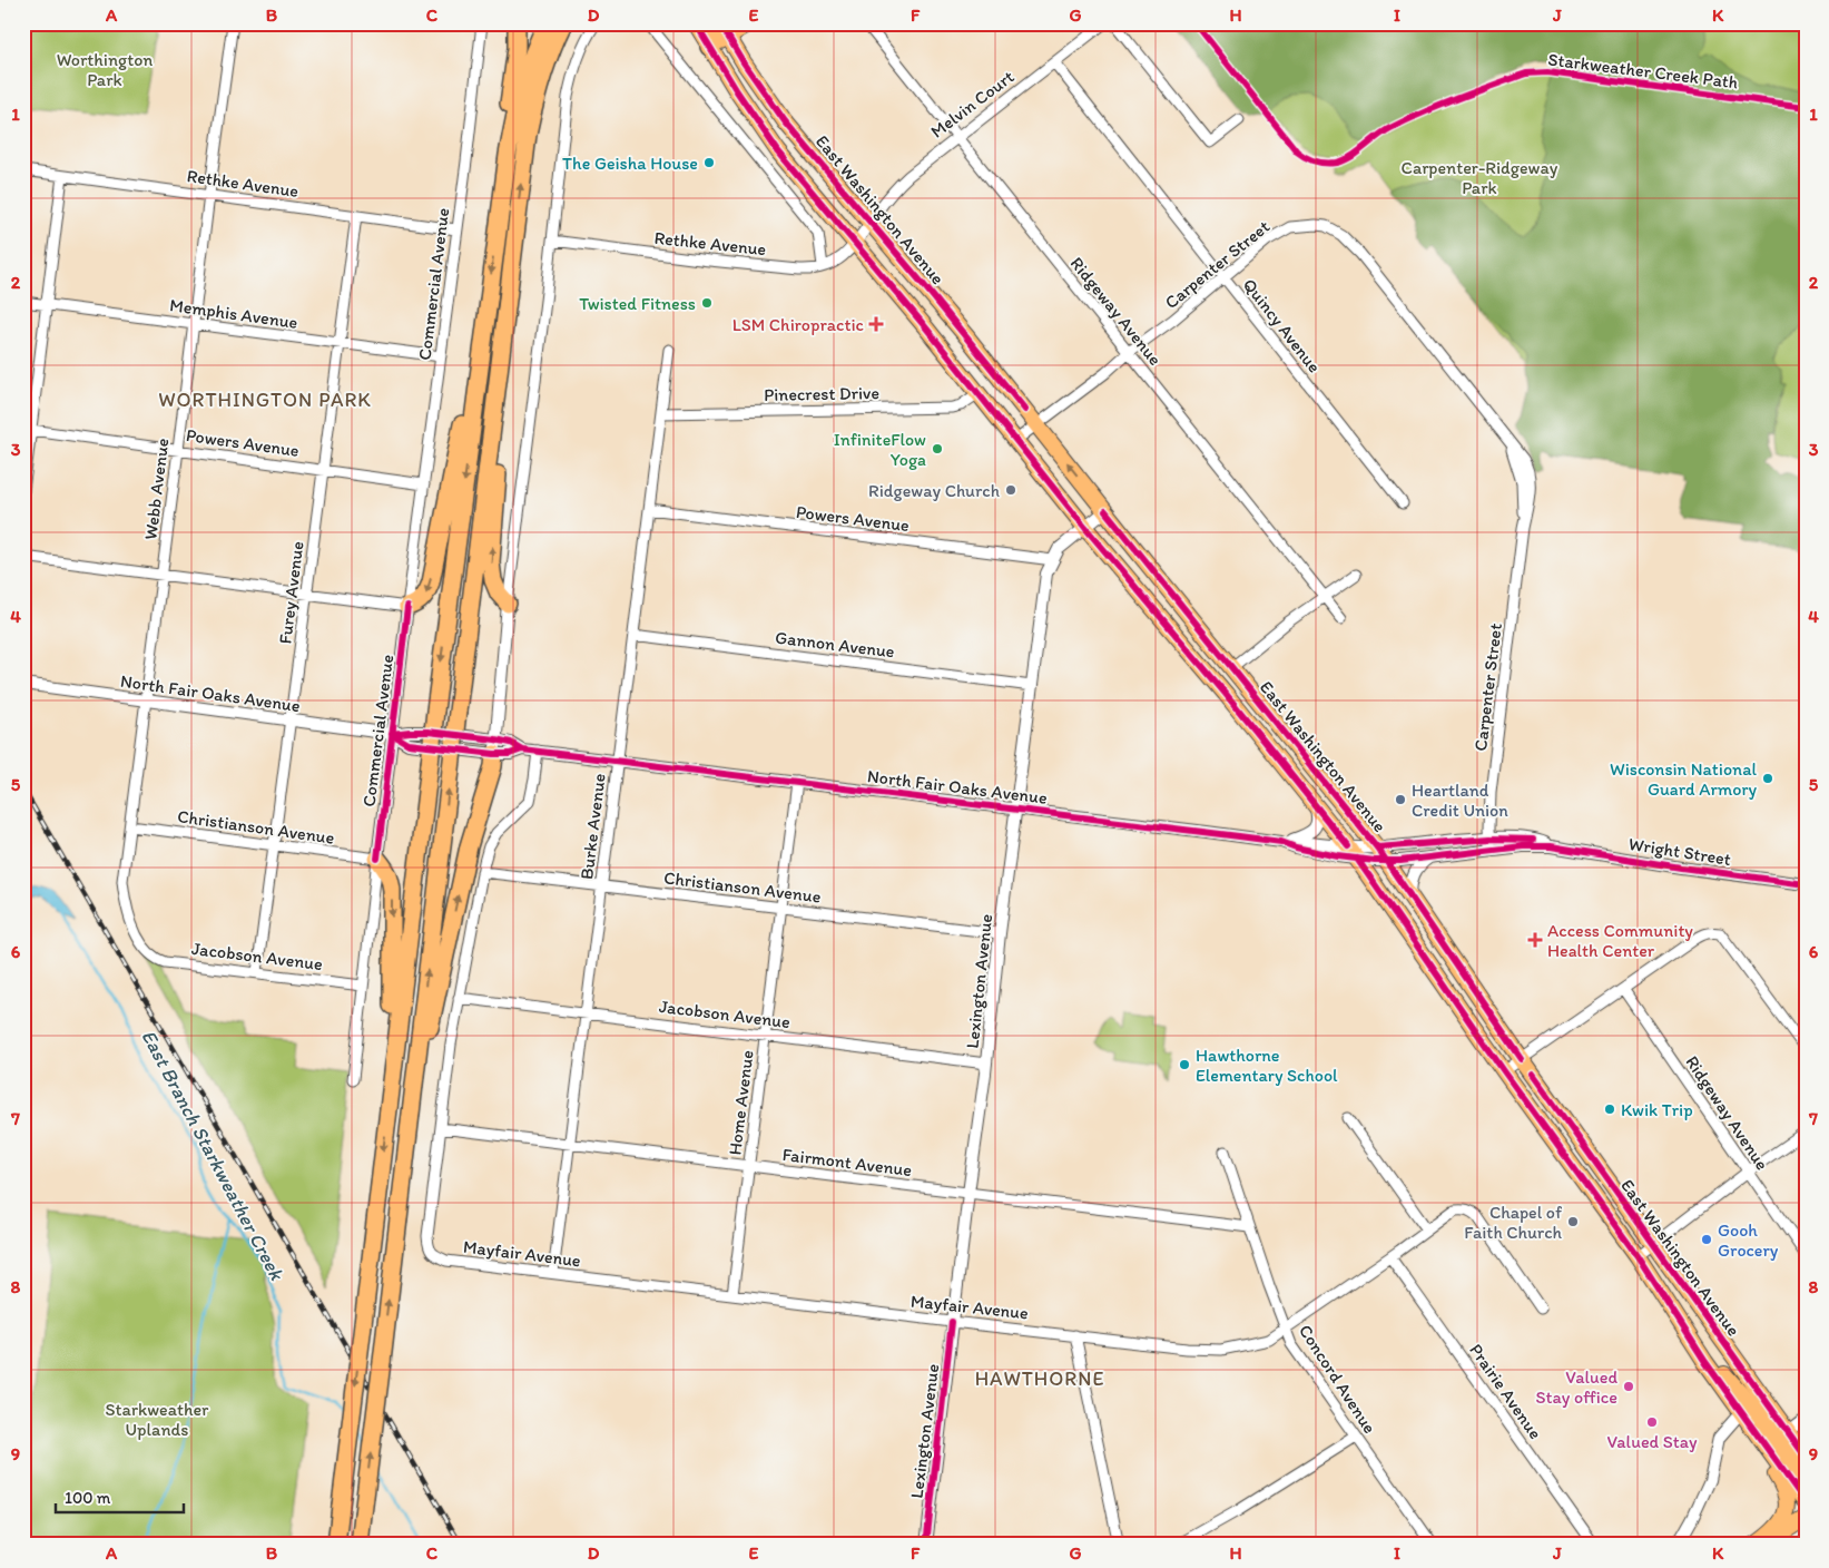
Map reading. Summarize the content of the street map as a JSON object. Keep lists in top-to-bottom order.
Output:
{
  "streets": {
    "main road": ["East Washington Avenue"],
    "street": [
      "Melvin Court",
      "Rethke Avenue",
      "Carpenter Street",
      "Commercial Avenue",
      "Ridgeway Avenue",
      "Memphis Avenue",
      "Quincy Avenue",
      "Pinecrest Drive",
      "Powers Avenue",
      "Webb Avenue",
      "Furey Avenue",
      "Gannon Avenue",
      "North Fair Oaks Avenue",
      "Christianson Avenue",
      "Burke Avenue",
      "Wright Street",
      "Jacobson Avenue",
      "Lexington Avenue",
      "Home Avenue",
      "Fairmont Avenue",
      "Mayfair Avenue",
      "Concord Avenue",
      "Prairie Avenue"
    ],
    "cycle path": ["Starkweather Creek Path"]
  },
  "crossings": [
    ["Melvin Court", "Rethke Avenue"],
    ["Melvin Court", "East Washington Avenue"],
    ["Melvin Court", "Ridgeway Avenue"],
    ["Melvin Court", "Quincy Avenue"],
    ["Rethke Avenue", "East Washington Avenue"],
    ["Rethke Avenue", "Commercial Avenue"],
    ["Rethke Avenue", "Webb Avenue"],
    ["Rethke Avenue", "Furey Avenue"],
    ["East Washington Avenue", "Carpenter Street"],
    ["East Washington Avenue", "Pinecrest Drive"],
    ["East Washington Avenue", "North Fair Oaks Avenue"],
    ["East Washington Avenue", "Wright Street"],
    ["East Washington Avenue", "Lexington Avenue"],
    ["Carpenter Street", "Ridgeway Avenue"],
    ["Carpenter Street", "Quincy Avenue"],
    ["Carpenter Street", "Wright Street"],
    ["Commercial Avenue", "Memphis Avenue"],
    ["Commercial Avenue", "Powers Avenue"],
    ["Commercial Avenue", "North Fair Oaks Avenue"],
    ["Commercial Avenue", "Christianson Avenue"],
    ["Commercial Avenue", "Jacobson Avenue"],
    ["Memphis Avenue", "Webb Avenue"],
    ["Memphis Avenue", "Furey Avenue"],
    ["Pinecrest Drive", "Burke Avenue"],
    ["Powers Avenue", "Webb Avenue"],
    ["Powers Avenue", "Furey Avenue"],
    ["Powers Avenue", "Burke Avenue"],
    ["Powers Avenue", "Lexington Avenue"],
    ["Webb Avenue", "North Fair Oaks Avenue"],
    ["Webb Avenue", "Christianson Avenue"],
    ["Webb Avenue", "Jacobson Avenue"],
    ["Furey Avenue", "North Fair Oaks Avenue"],
    ["Furey Avenue", "Christianson Avenue"],
    ["Furey Avenue", "Jacobson Avenue"],
    ["Gannon Avenue", "Burke Avenue"],
    ["Gannon Avenue", "Lexington Avenue"],
    ["North Fair Oaks Avenue", "Burke Avenue"],
    ["North Fair Oaks Avenue", "Wright Street"],
    ["North Fair Oaks Avenue", "Lexington Avenue"],
    ["North Fair Oaks Avenue", "Home Avenue"],
    ["Christianson Avenue", "Burke Avenue"],
    ["Christianson Avenue", "Lexington Avenue"],
    ["Christianson Avenue", "Home Avenue"],
    ["Burke Avenue", "Jacobson Avenue"],
    ["Burke Avenue", "Fairmont Avenue"],
    ["Burke Avenue", "Mayfair Avenue"],
    ["Jacobson Avenue", "Lexington Avenue"],
    ["Jacobson Avenue", "Home Avenue"],
    ["Lexington Avenue", "Fairmont Avenue"],
    ["Lexington Avenue", "Mayfair Avenue"],
    ["Home Avenue", "Fairmont Avenue"],
    ["Home Avenue", "Mayfair Avenue"],
    ["Fairmont Avenue", "Mayfair Avenue"],
    ["Fairmont Avenue", "Concord Avenue"],
    ["Mayfair Avenue", "Concord Avenue"],
    ["Mayfair Avenue", "Prairie Avenue"]
  ],
  "districts": ["WORTHINGTON PARK", "HAWTHORNE"],
  "water": ["East Branch Starkweather Creek"],
  "parks": ["Worthington Park", "Carpenter-Ridgeway Park", "Starkweather Uplands"],
  "places": {
    "other": [
      "The Geisha House",
      "Twisted Fitness",
      "InfiniteFlow Yoga",
      "Ridgeway Church",
      "Wisconsin National Guard Armory",
      "Heartland Credit Union",
      "Hawthorne Elementary School",
      "Kwik Trip",
      "Chapel of Faith Church",
      "Gooh Grocery",
      "Valued Stay office",
      "Valued Stay"
    ],
    "health": ["LSM Chiropractic", "Access Community Health Center"]
  },
  "scale_bar": "100 m",
  "grid": {
    "columns": [
      "A",
      "B",
      "C",
      "D",
      "E",
      "F",
      "G",
      "H",
      "I",
      "J",
      "K"
    ],
    "rows": [
      "1",
      "2",
      "3",
      "4",
      "5",
      "6",
      "7",
      "8",
      "9"
    ]
  }
}
